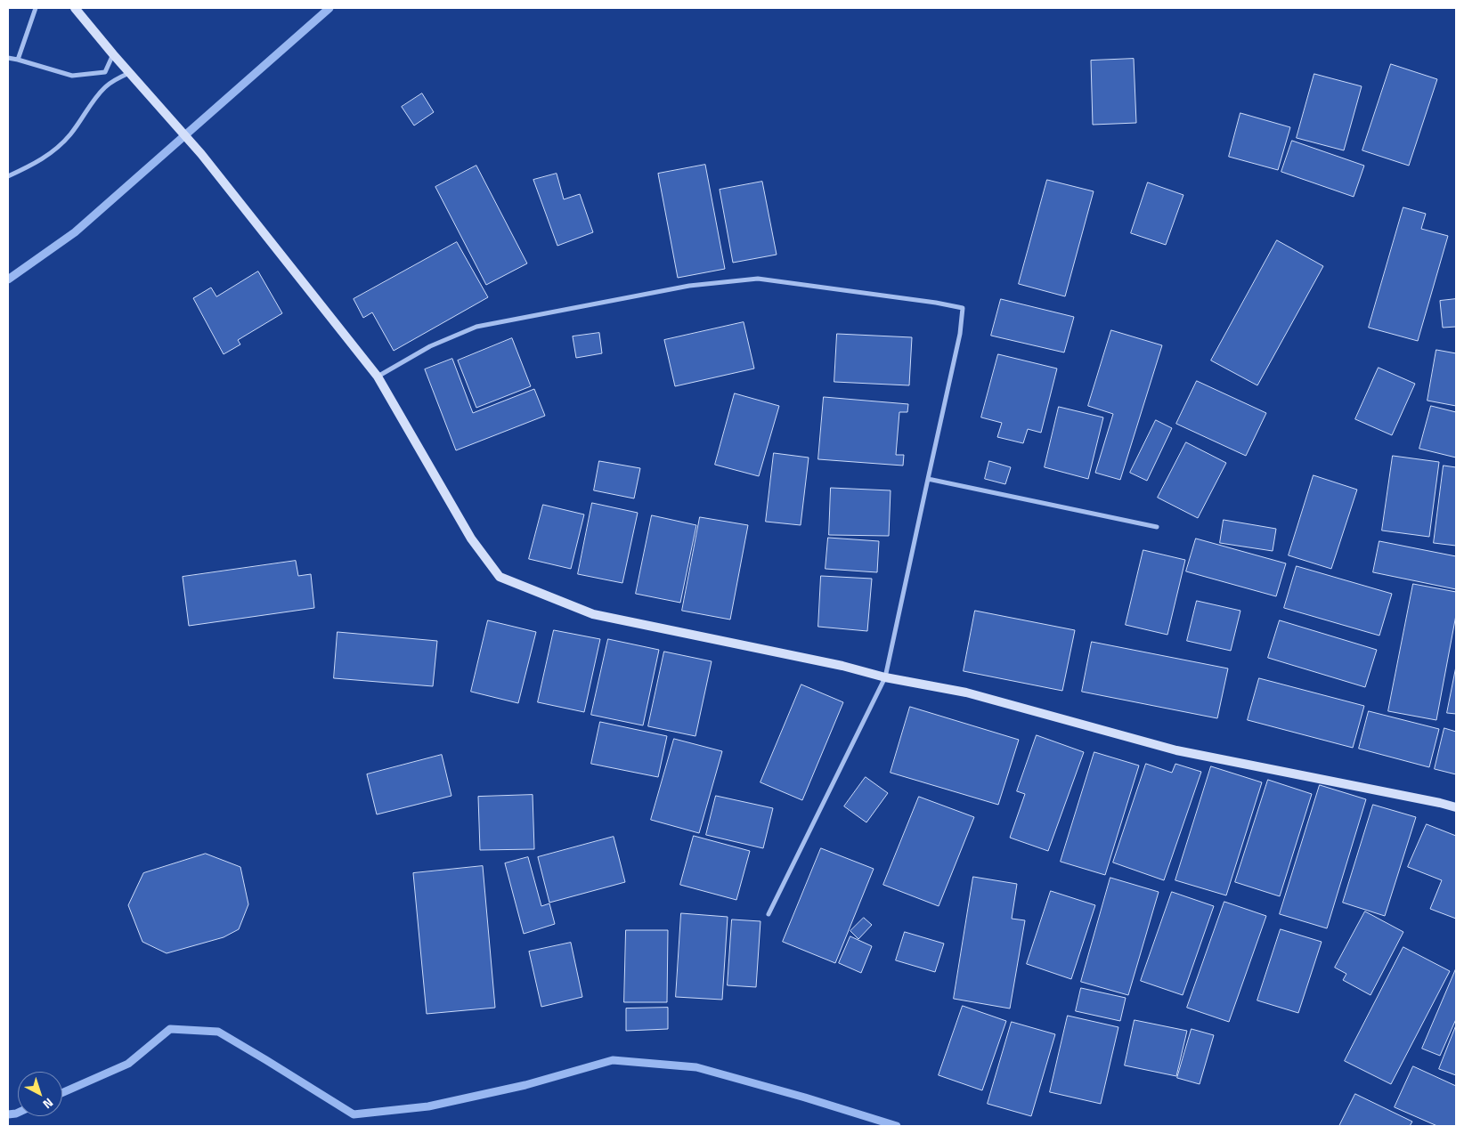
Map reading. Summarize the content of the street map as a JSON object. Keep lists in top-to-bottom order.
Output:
{
  "north": "bottom right"
}
